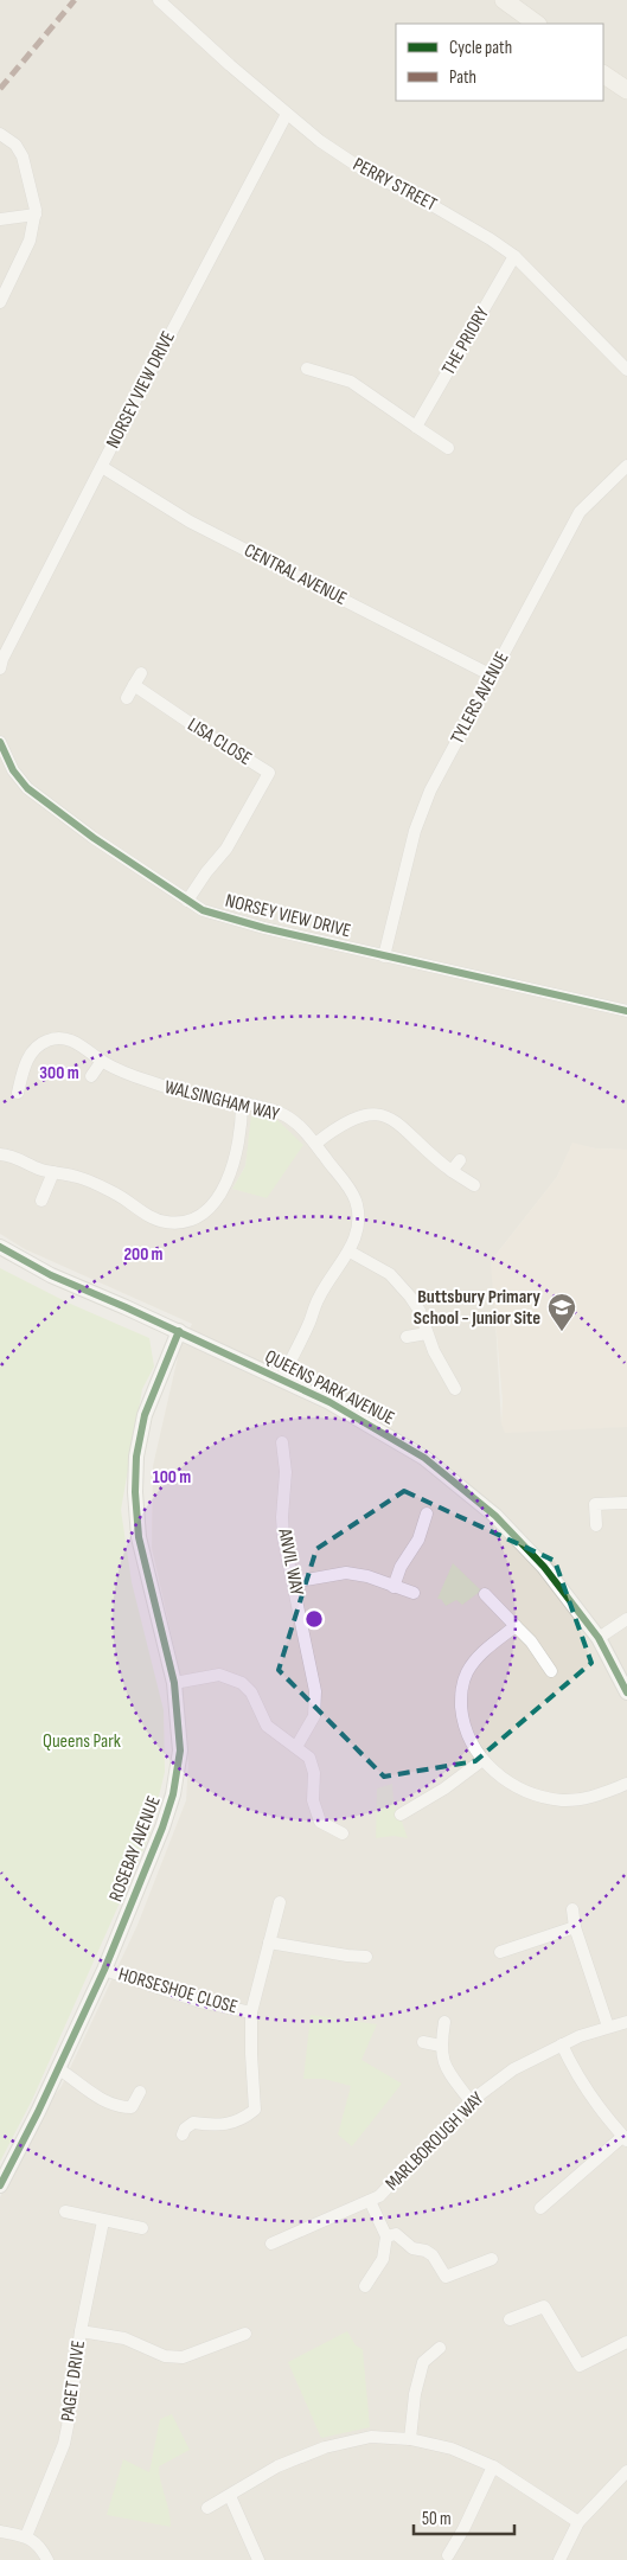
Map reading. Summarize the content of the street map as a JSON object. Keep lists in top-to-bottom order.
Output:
{
  "streets": {
    "street": [
      "PERRY STREET",
      "THE PRIORY",
      "NORSEY VIEW DRIVE",
      "CENTRAL AVENUE",
      "TYLERS AVENUE",
      "LISA CLOSE",
      "WALSINGHAM WAY",
      "QUEENS PARK AVENUE",
      "ANVIL WAY",
      "ROSEBAY AVENUE",
      "HORSESHOE CLOSE",
      "MARLBOROUGH WAY",
      "PAGET DRIVE"
    ]
  },
  "crossings": [
    ["PERRY STREET", "THE PRIORY"],
    ["PERRY STREET", "NORSEY VIEW DRIVE"],
    ["NORSEY VIEW DRIVE", "CENTRAL AVENUE"],
    ["NORSEY VIEW DRIVE", "TYLERS AVENUE"],
    ["NORSEY VIEW DRIVE", "LISA CLOSE"],
    ["CENTRAL AVENUE", "TYLERS AVENUE"],
    ["WALSINGHAM WAY", "QUEENS PARK AVENUE"],
    ["QUEENS PARK AVENUE", "ROSEBAY AVENUE"],
    ["ROSEBAY AVENUE", "HORSESHOE CLOSE"]
  ],
  "parks": ["Queens Park"],
  "places": {
    "school or university": ["Buttsbury Primary School - Junior Site"]
  },
  "legend": ["Cycle path", "Path"],
  "scale_bar": "50 m",
  "rings": ["300 m", "200 m", "100 m"]
}
